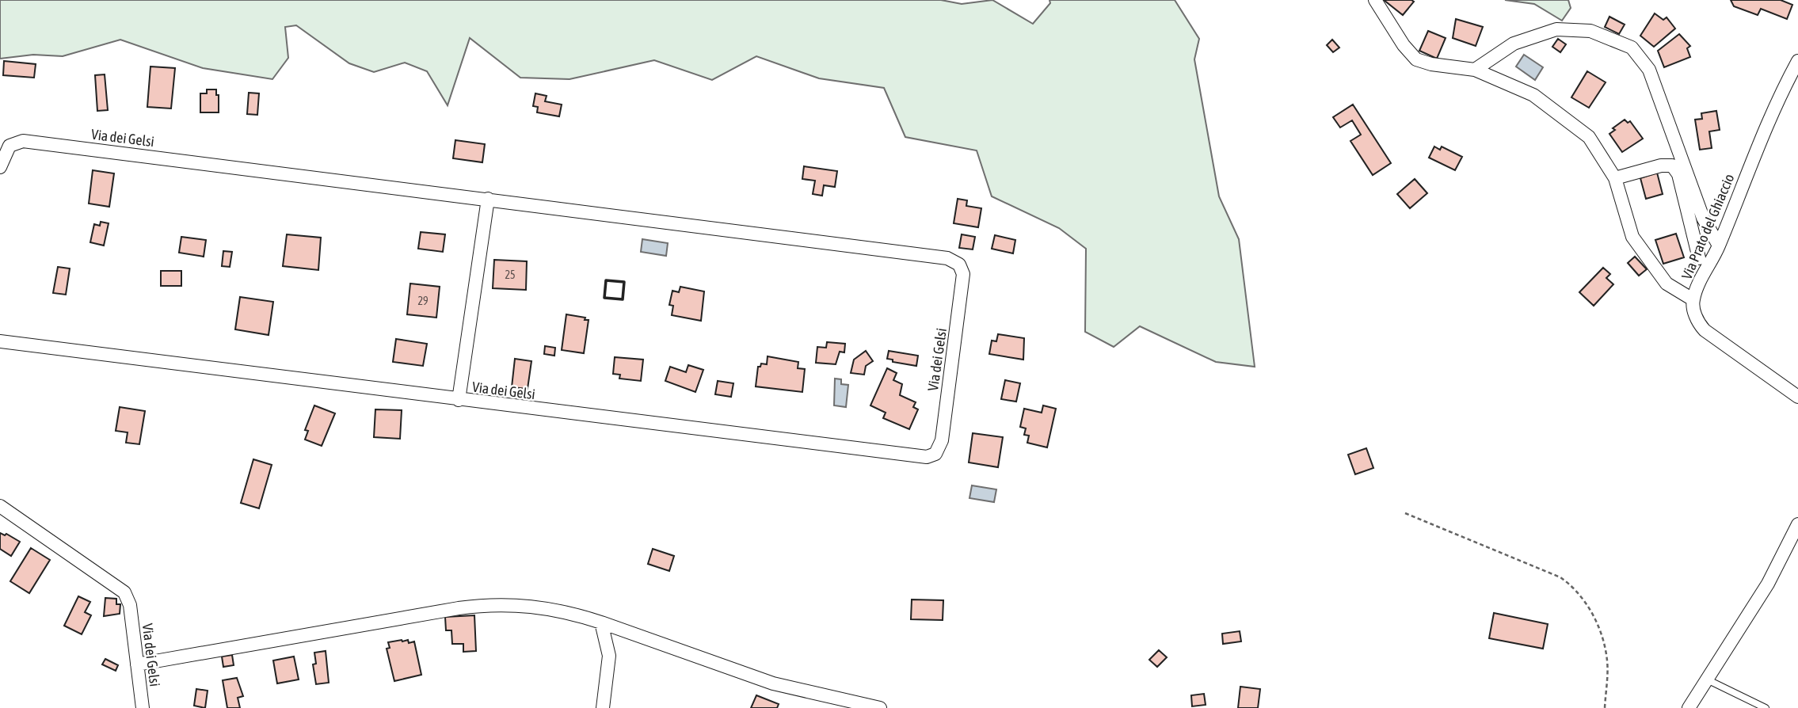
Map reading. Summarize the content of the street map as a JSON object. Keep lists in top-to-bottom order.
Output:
{
  "streets": {
    "street": ["Via dei Gelsi", "Via Prato del Ghiaccio"]
  },
  "house_numbers": ["25", "29"]
}
